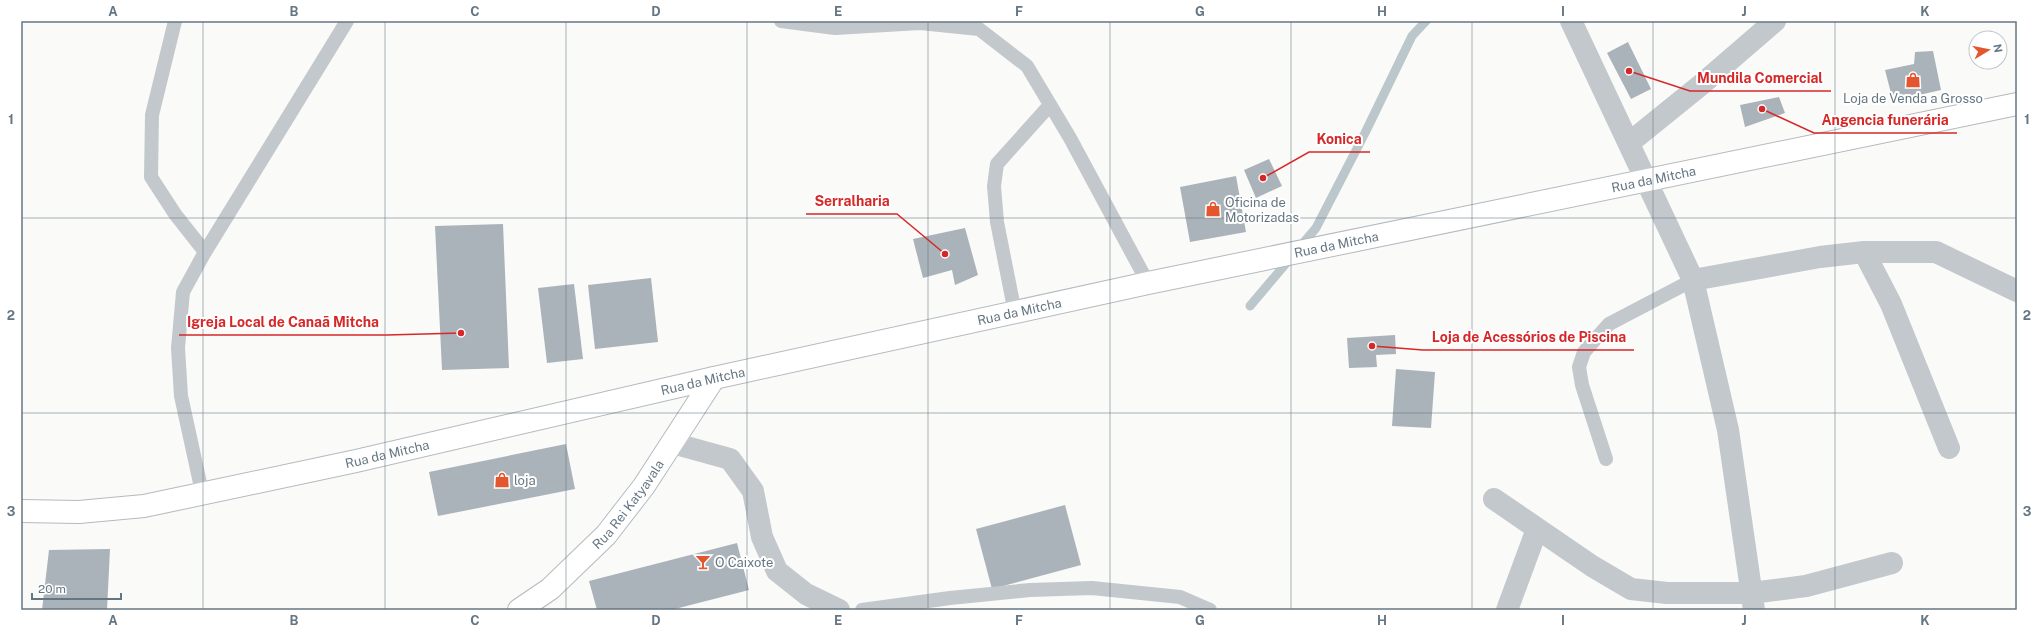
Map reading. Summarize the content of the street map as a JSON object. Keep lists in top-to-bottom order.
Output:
{
  "streets": {
    "main road": ["Rua da Mitcha", "Rua Rei Katyavala"]
  },
  "crossings": [
    ["Rua da Mitcha", "Rua Rei Katyavala"]
  ],
  "places": {
    "other": [
      "Mundila Comercial",
      "Angencia funerária",
      "Konica",
      "Serralharia",
      "Igreja Local de Canaã Mitcha",
      "Loja de Acessórios de Piscina"
    ],
    "shop": ["Loja de Venda a Grosso", "Oficina de Motorizadas", "loja"],
    "bar": ["O Caixote"]
  },
  "scale_bar": "20 m",
  "north": "right",
  "grid": {
    "columns": [
      "A",
      "B",
      "C",
      "D",
      "E",
      "F",
      "G",
      "H",
      "I",
      "J",
      "K"
    ],
    "rows": ["1", "2", "3"]
  }
}
